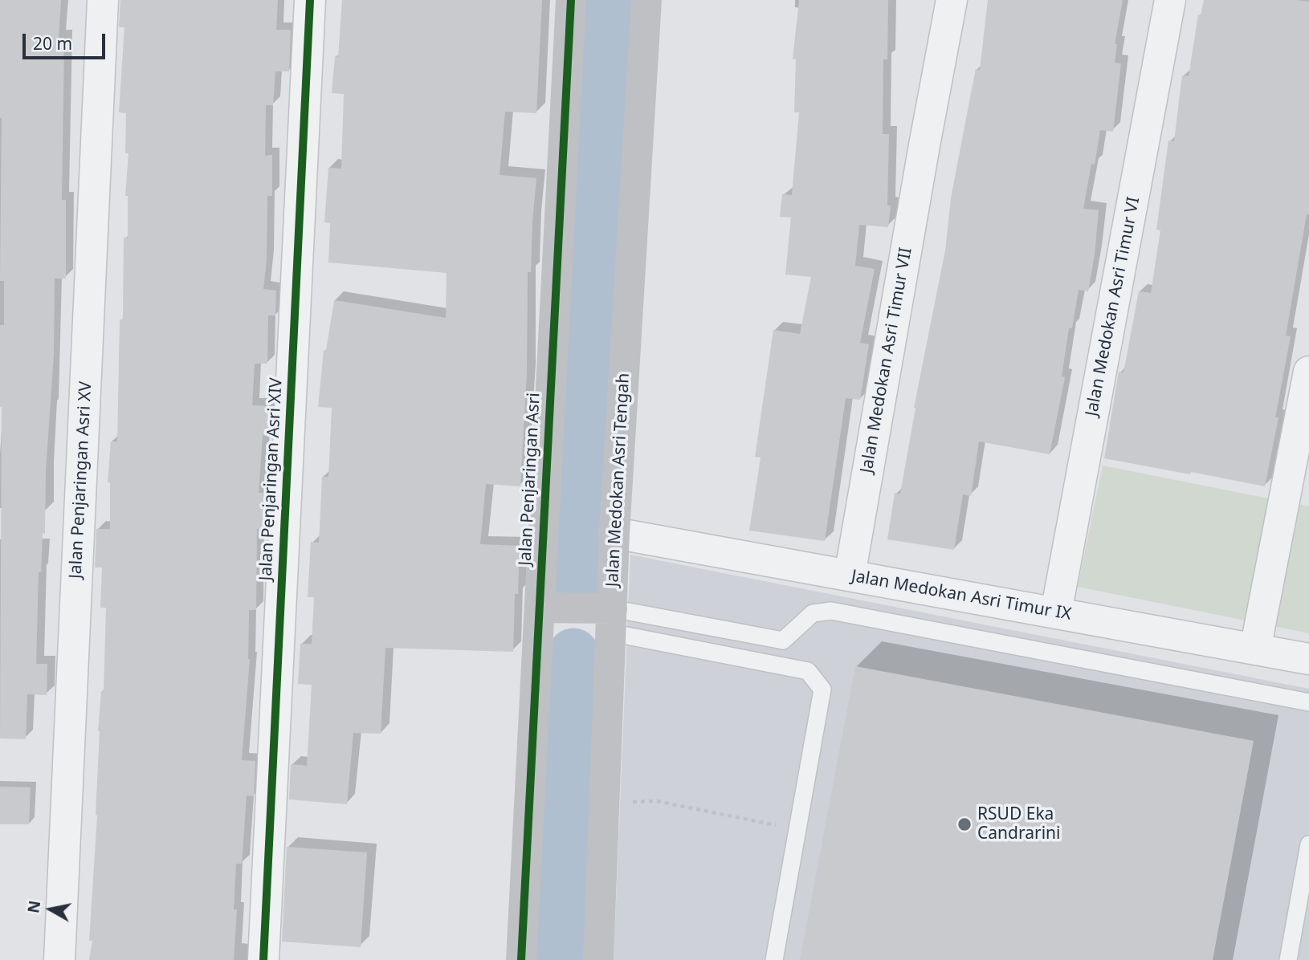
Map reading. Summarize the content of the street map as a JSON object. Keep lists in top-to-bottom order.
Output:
{
  "streets": {
    "street": [
      "Jalan Medokan Asri Timur VI",
      "Jalan Medokan Asri Timur VII",
      "Jalan Penjaringan Asri XIV",
      "Jalan Penjaringan Asri",
      "Jalan Penjaringan Asri XV",
      "Jalan Medokan Asri Tengah",
      "Jalan Medokan Asri Timur IX"
    ]
  },
  "crossings": [
    ["Jalan Medokan Asri Timur VI", "Jalan Medokan Asri Timur IX"],
    ["Jalan Medokan Asri Timur VII", "Jalan Medokan Asri Timur IX"],
    ["Jalan Medokan Asri Tengah", "Jalan Medokan Asri Timur IX"]
  ],
  "places": ["RSUD Eka Candrarini"],
  "scale_bar": "20 m",
  "north": "left"
}
